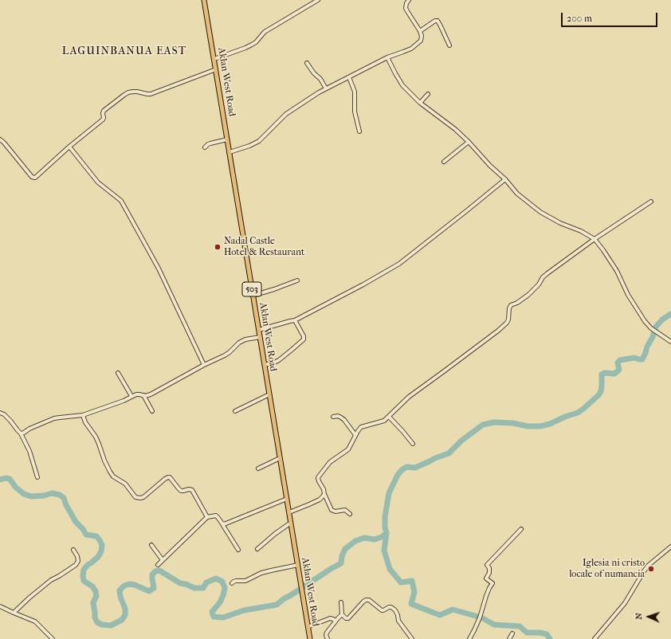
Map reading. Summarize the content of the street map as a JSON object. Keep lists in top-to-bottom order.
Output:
{
  "streets": {
    "main road": ["Aklan West Road", "503"]
  },
  "districts": ["LAGUINBANUA EAST"],
  "places": ["Nadal Castle Hotel & Restaurant", "Iglesia ni cristo locale of numancia"],
  "scale_bar": "200 m",
  "north": "left"
}
